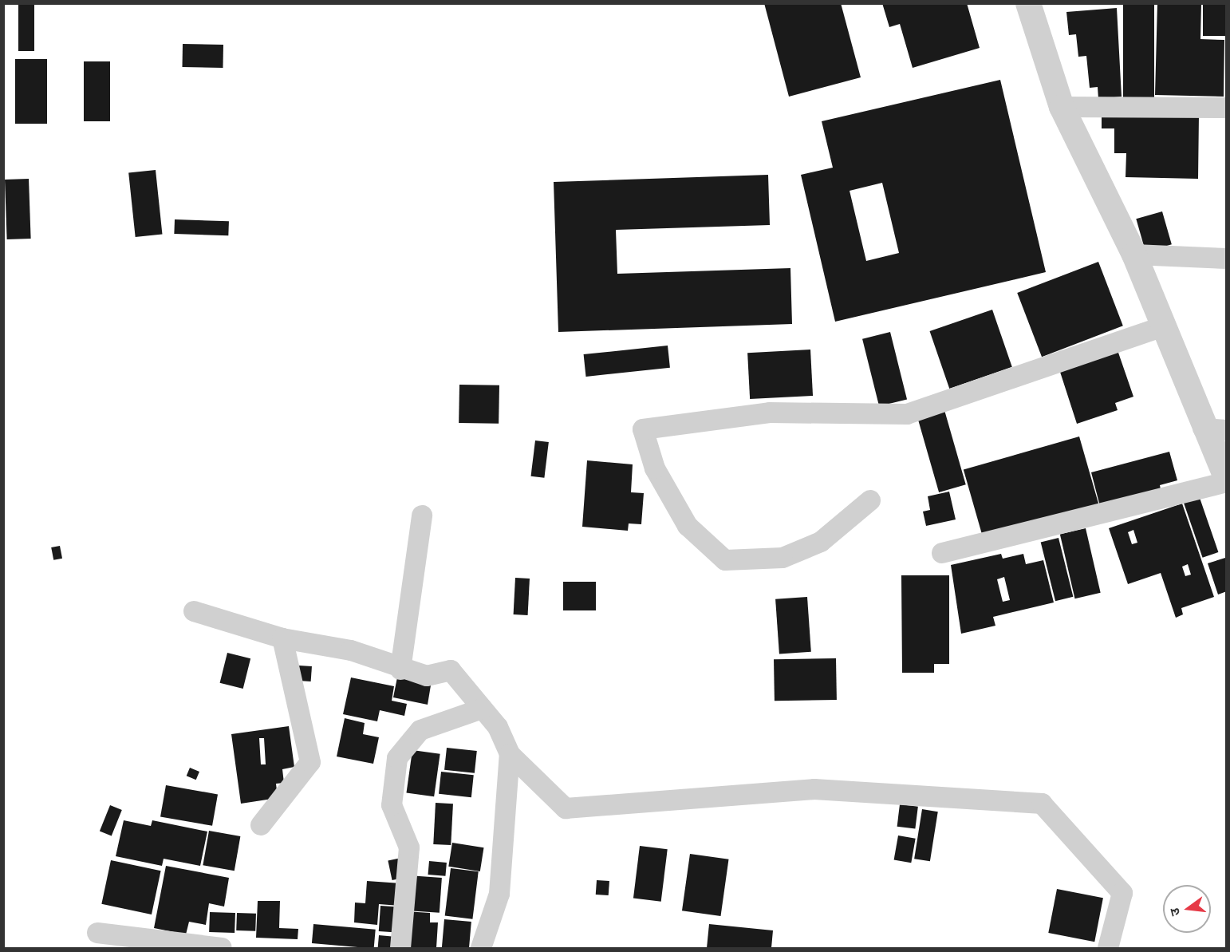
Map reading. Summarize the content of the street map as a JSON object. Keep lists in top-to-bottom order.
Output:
{
  "north": "left"
}
